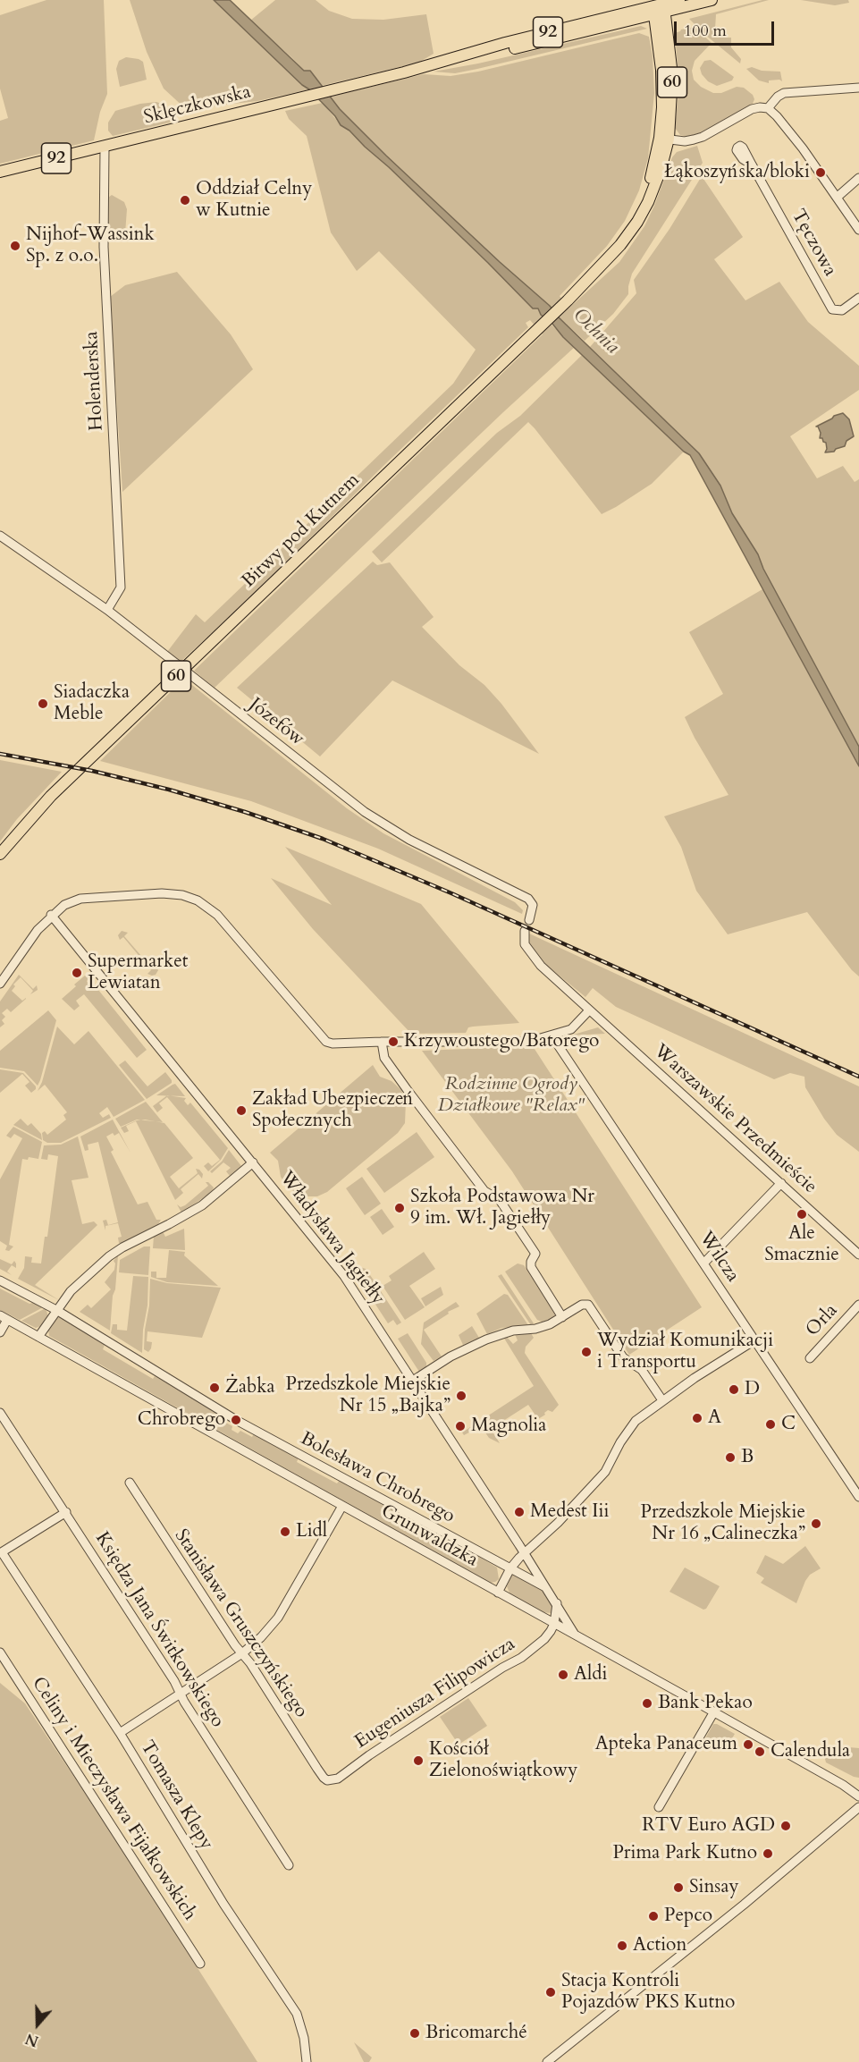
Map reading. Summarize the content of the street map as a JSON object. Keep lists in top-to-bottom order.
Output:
{
  "streets": {
    "main road": [
      "92",
      "60",
      "Sklęczkowska",
      "Bitwy pod Kutnem"
    ],
    "street": [
      "Tęczowa",
      "Holenderska",
      "Józefów",
      "Warszawskie Przedmieście",
      "Władysława Jagiełły",
      "Wilcza",
      "Orla",
      "Bolesława Chrobrego",
      "Grunwaldzka",
      "Stanisława Gruszczyńskiego",
      "Księdza Jana Świtkowskiego",
      "Eugeniusza Filipowicza",
      "Tomasza Klepy",
      "Celiny i Mieczysława Fijałkowskich"
    ]
  },
  "crossings": [
    ["60", "Sklęczkowska"],
    ["60", "Bitwy pod Kutnem"],
    ["Sklęczkowska", "Holenderska"],
    ["Holenderska", "Józefów"],
    ["Władysława Jagiełły", "Bolesława Chrobrego"],
    ["Władysława Jagiełły", "Grunwaldzka"],
    ["Grunwaldzka", "Eugeniusza Filipowicza"],
    ["Stanisława Gruszczyńskiego", "Eugeniusza Filipowicza"]
  ],
  "water": ["Ochnia"],
  "parks": ["Rodzinne Ogrody Działkowe \"Relax\""],
  "places": [
    "Łąkoszyńska/bloki",
    "Oddział Celny w Kutnie",
    "Nijhof-Wassink Sp. z o.o.",
    "Siadaczka Meble",
    "Supermarket Lewiatan",
    "Krzywoustego/Batorego",
    "Zakład Ubezpieczeń Społecznych",
    "Szkoła Podstawowa Nr 9 im. Wł. Jagiełły",
    "Ale Smacznie",
    "Wydział Komunikacji i Transportu",
    "Żabka",
    "D",
    "Przedszkole Miejskie Nr 15 „Bajka”",
    "A",
    "Chrobrego",
    "C",
    "Magnolia",
    "B",
    "Medest Iii",
    "Przedszkole Miejskie Nr 16 „Calineczka”",
    "Lidl",
    "Aldi",
    "Bank Pekao",
    "Apteka Panaceum",
    "Calendula",
    "Kościół Zielonoświątkowy",
    "RTV Euro AGD",
    "Prima Park Kutno",
    "Sinsay",
    "Pepco",
    "Action",
    "Stacja Kontroli Pojazdów PKS Kutno",
    "Bricomarché"
  ],
  "scale_bar": "100 m",
  "north": "bottom"
}
